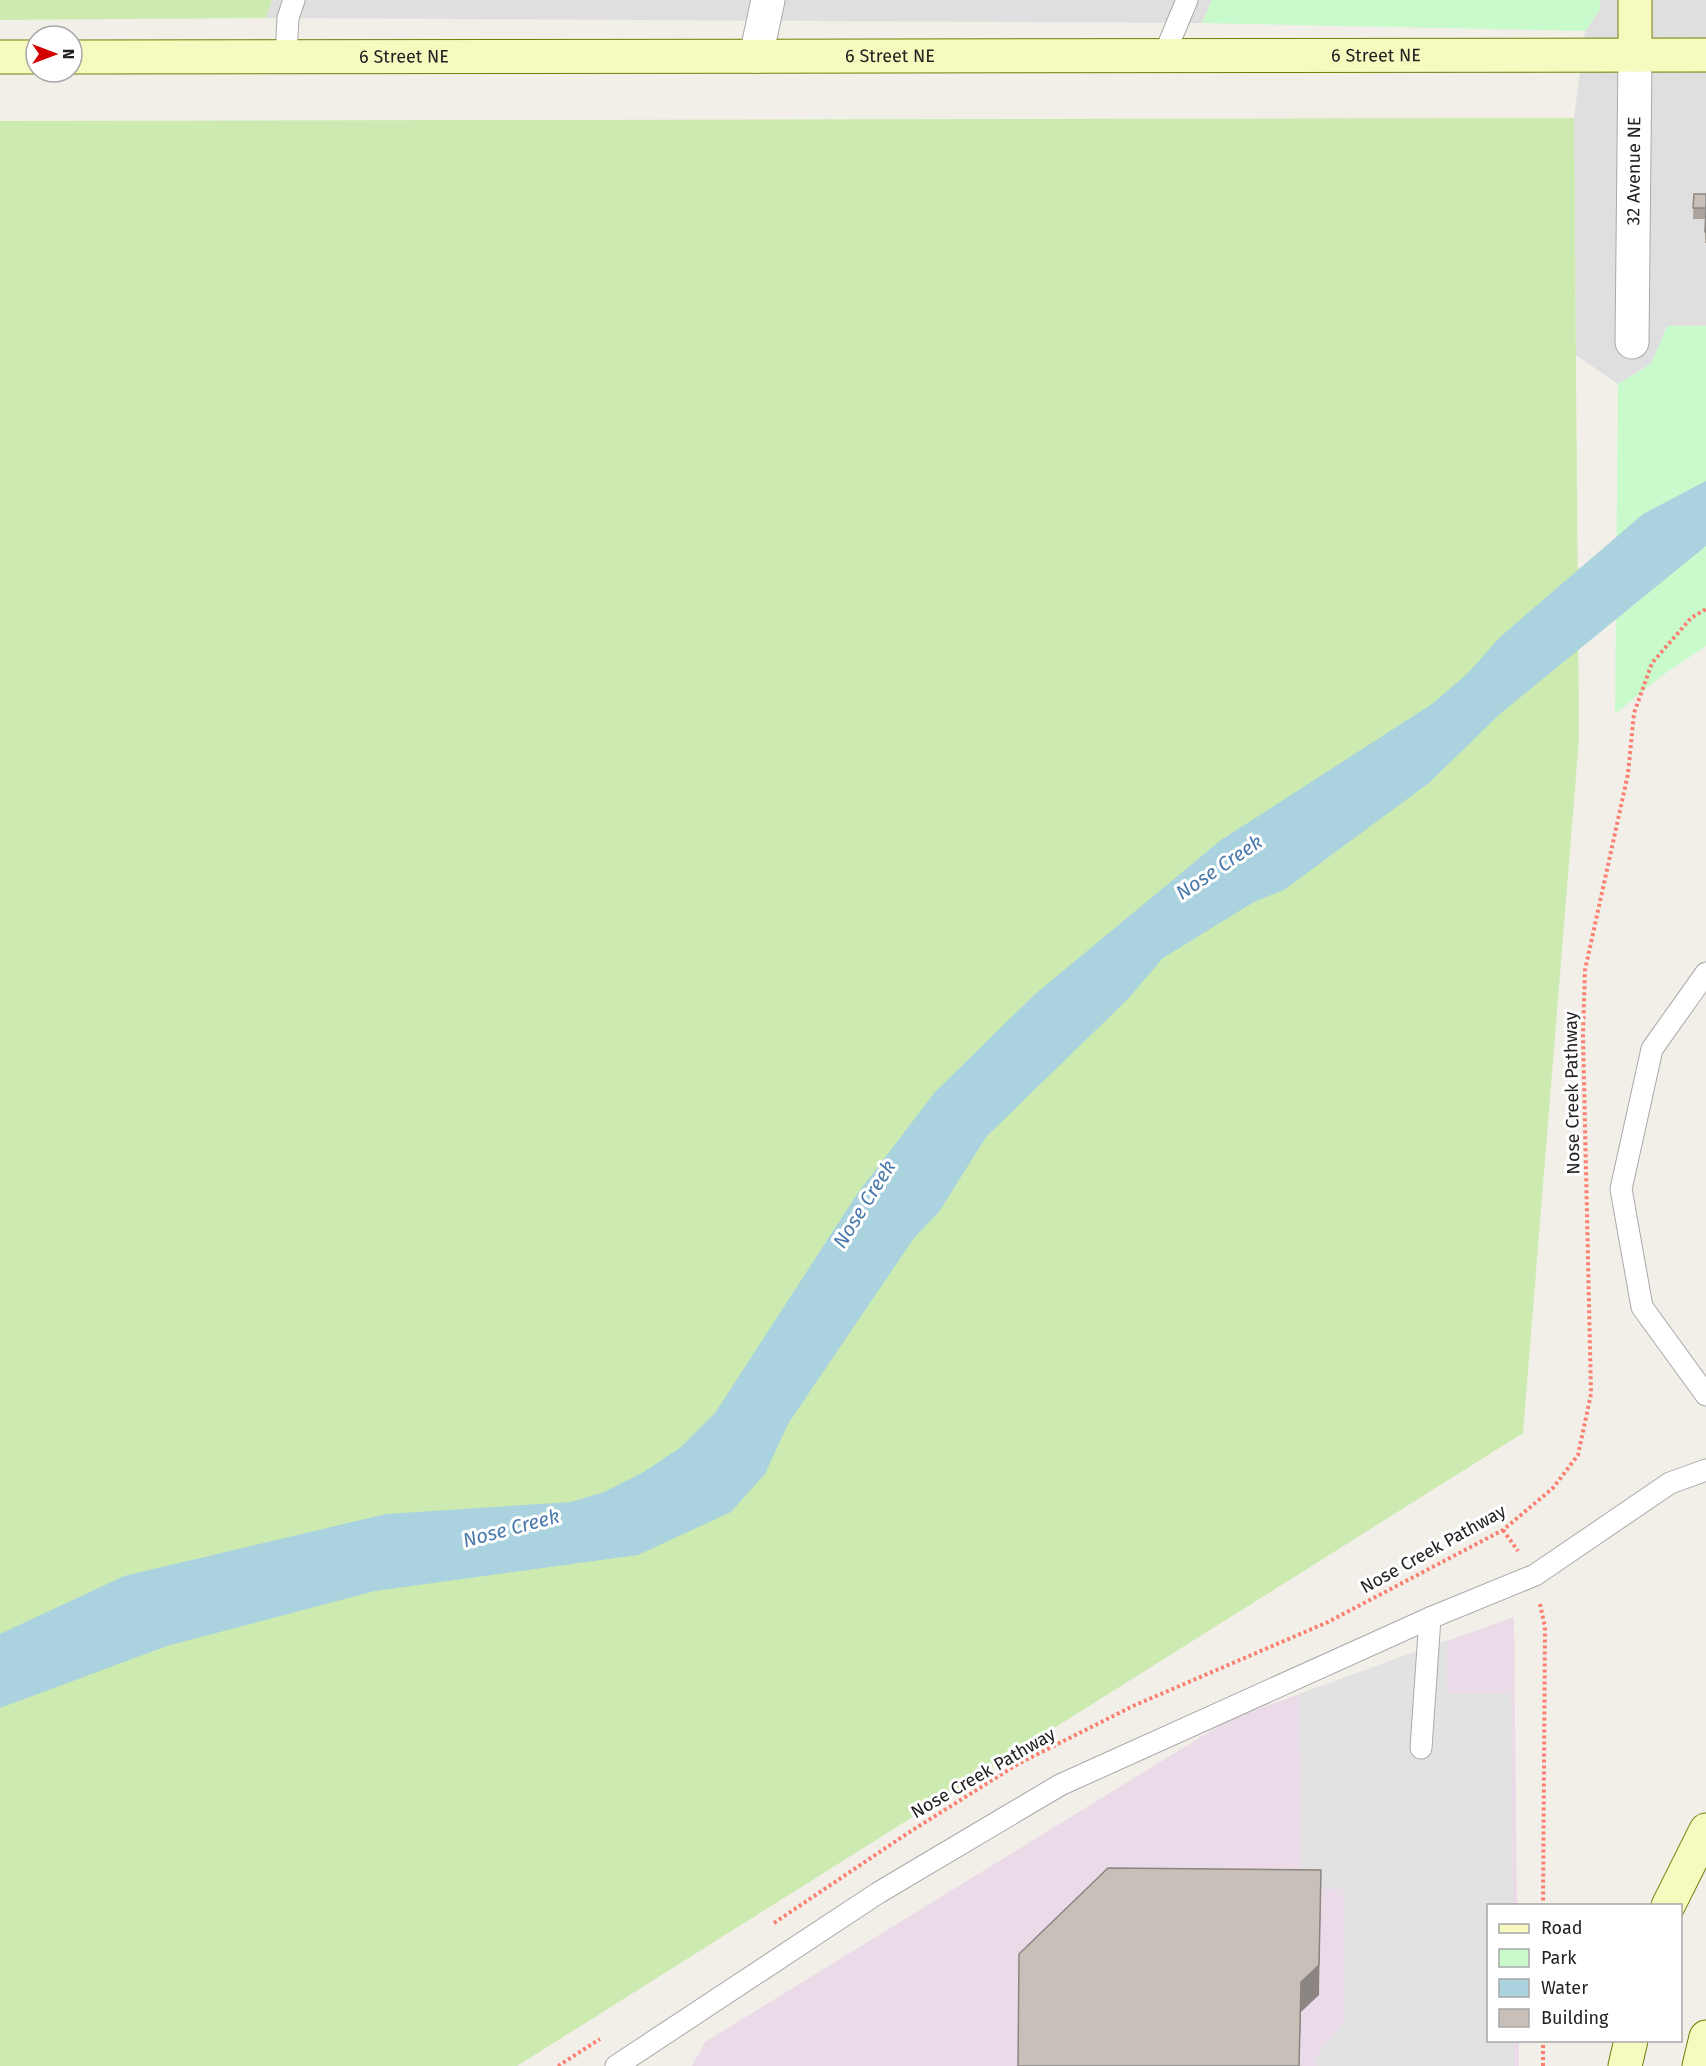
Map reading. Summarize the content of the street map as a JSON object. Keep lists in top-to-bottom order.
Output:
{
  "streets": {
    "street": ["6 Street NE", "32 Avenue NE"],
    "path": ["Nose Creek Pathway"]
  },
  "crossings": [
    ["6 Street NE", "32 Avenue NE"]
  ],
  "water": ["Nose Creek"],
  "legend": [
    "Road",
    "Park",
    "Water",
    "Building"
  ],
  "north": "right"
}
